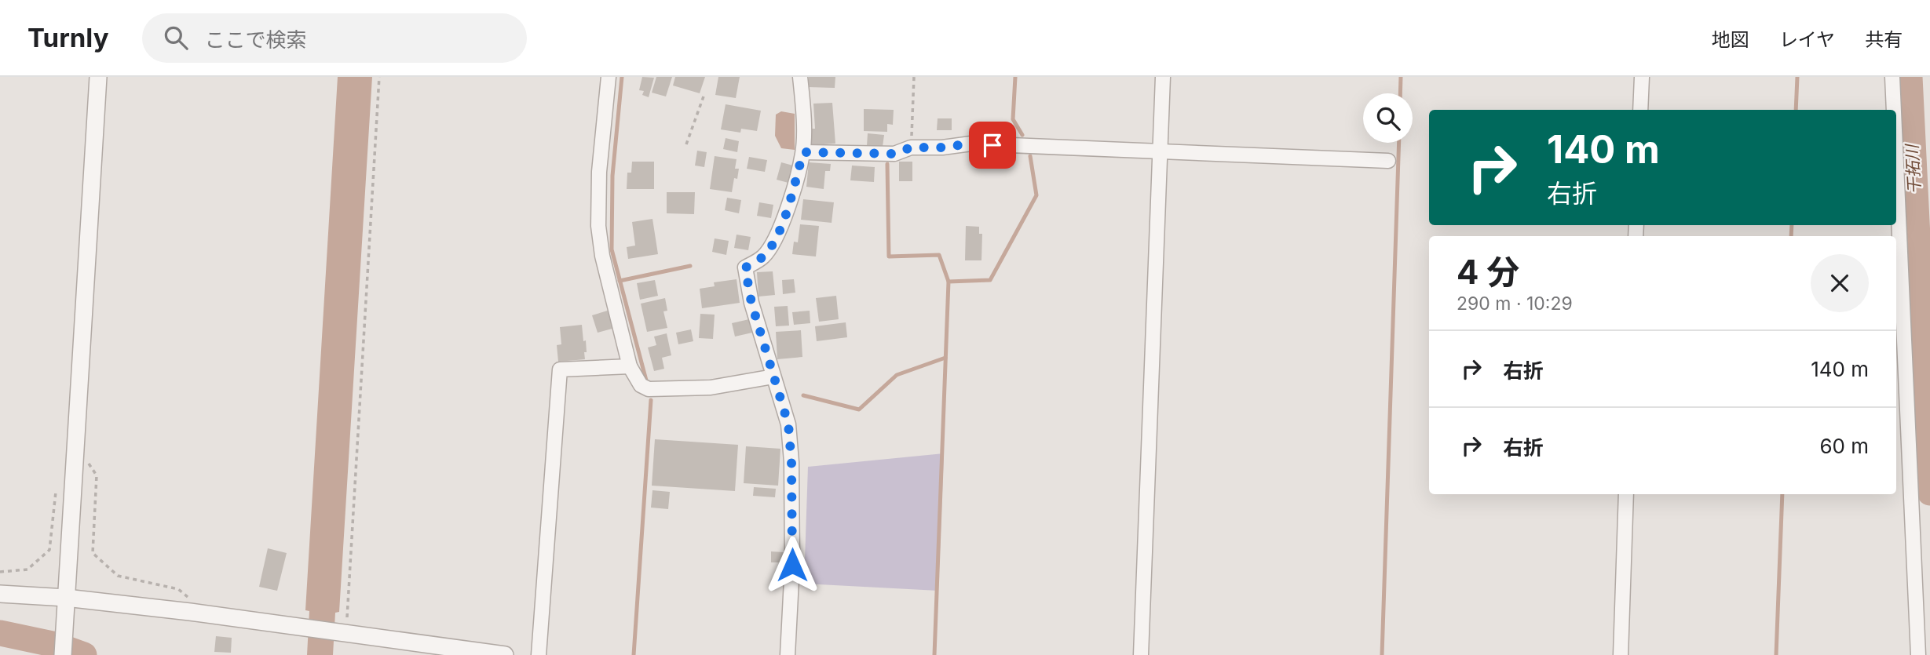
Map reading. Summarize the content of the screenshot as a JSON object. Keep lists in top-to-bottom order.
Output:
{
  "water": ["干拓川"],
  "page": {
    "header": "Turnly",
    "search": "ここで検索",
    "nav": ["地図", "レイヤ", "共有"],
    "turn": ["140 m", "右折"],
    "heading": ["4 分", "290 m · 10:29"],
    "list": [
      {
        "name": "右折",
        "value": "140 m"
      },
      {
        "name": "右折",
        "value": "60 m"
      }
    ]
  }
}
